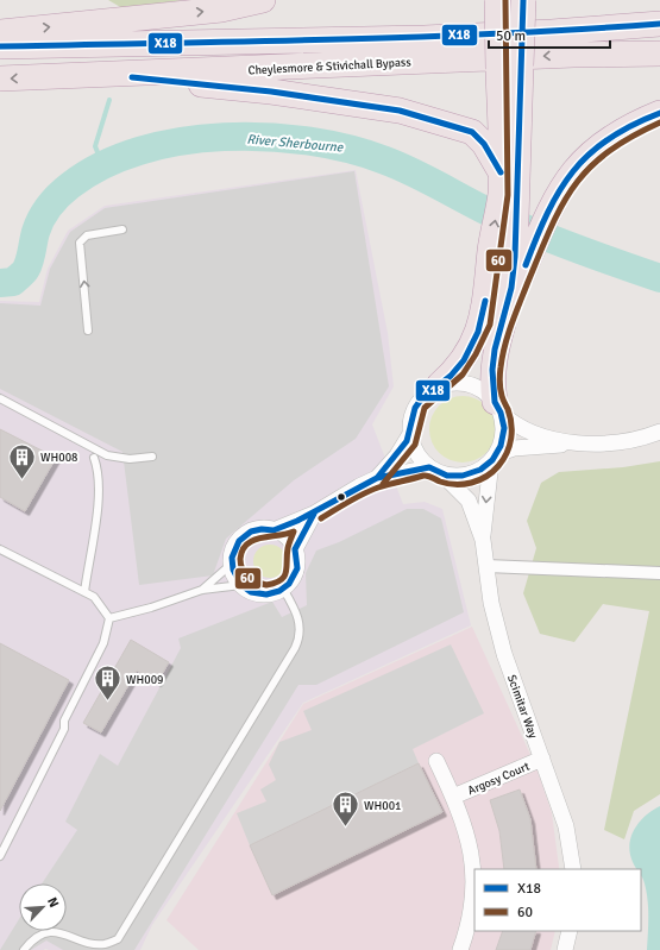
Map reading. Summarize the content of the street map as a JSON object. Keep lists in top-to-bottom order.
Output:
{
  "streets": {
    "highway": ["Cheylesmore & Stivichall Bypass"],
    "street": ["Scimitar Way", "Argosy Court"]
  },
  "crossings": [
    ["Scimitar Way", "Argosy Court"]
  ],
  "water": ["River Sherbourne"],
  "places": {
    "building": ["WH008", "WH009", "WH001"]
  },
  "lines": ["transit line X18", "transit line 60"],
  "legend": ["X18", "60"],
  "scale_bar": "50 m",
  "north": "top right"
}
